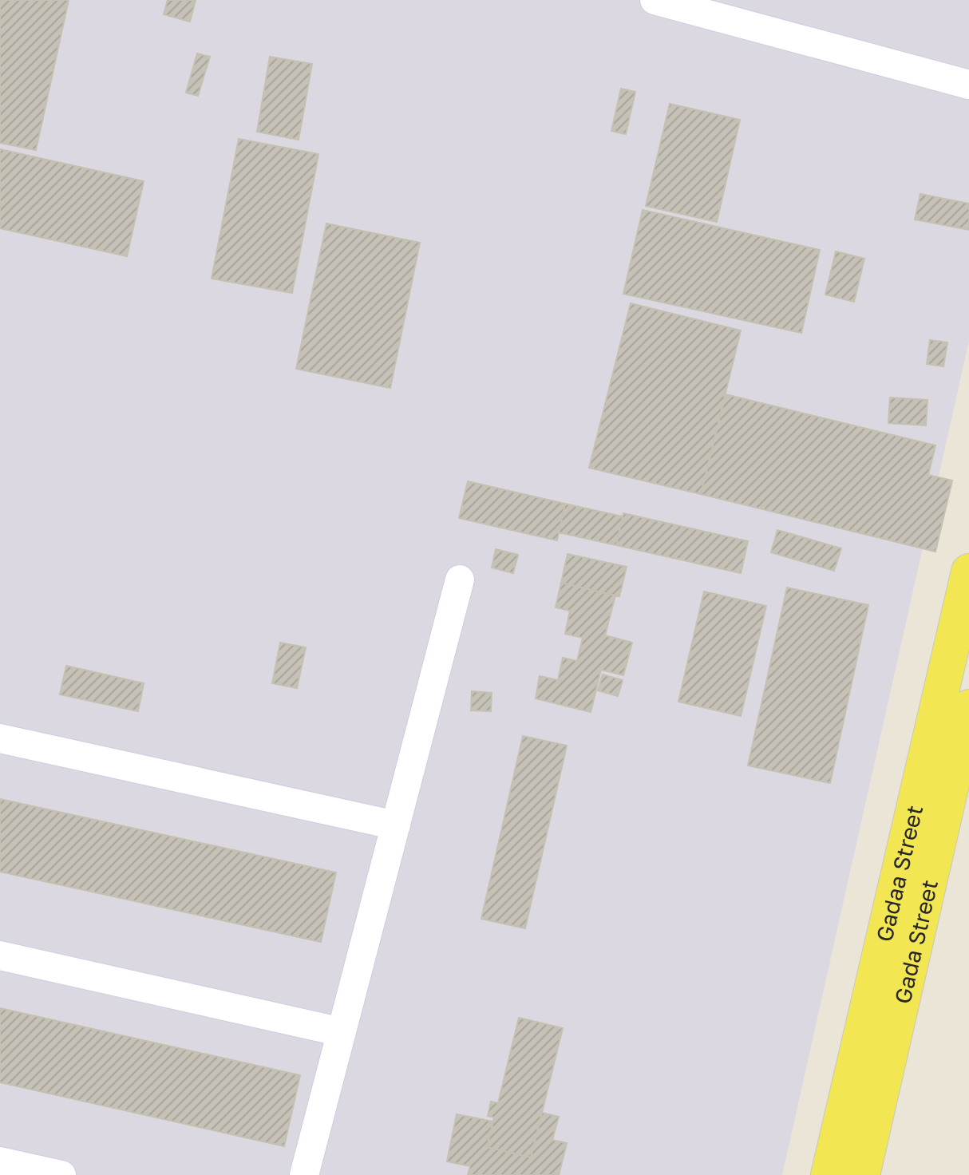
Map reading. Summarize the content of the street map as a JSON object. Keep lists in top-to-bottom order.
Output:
{
  "streets": {
    "main road": ["Gadaa Street", "Gada Street"]
  }
}
